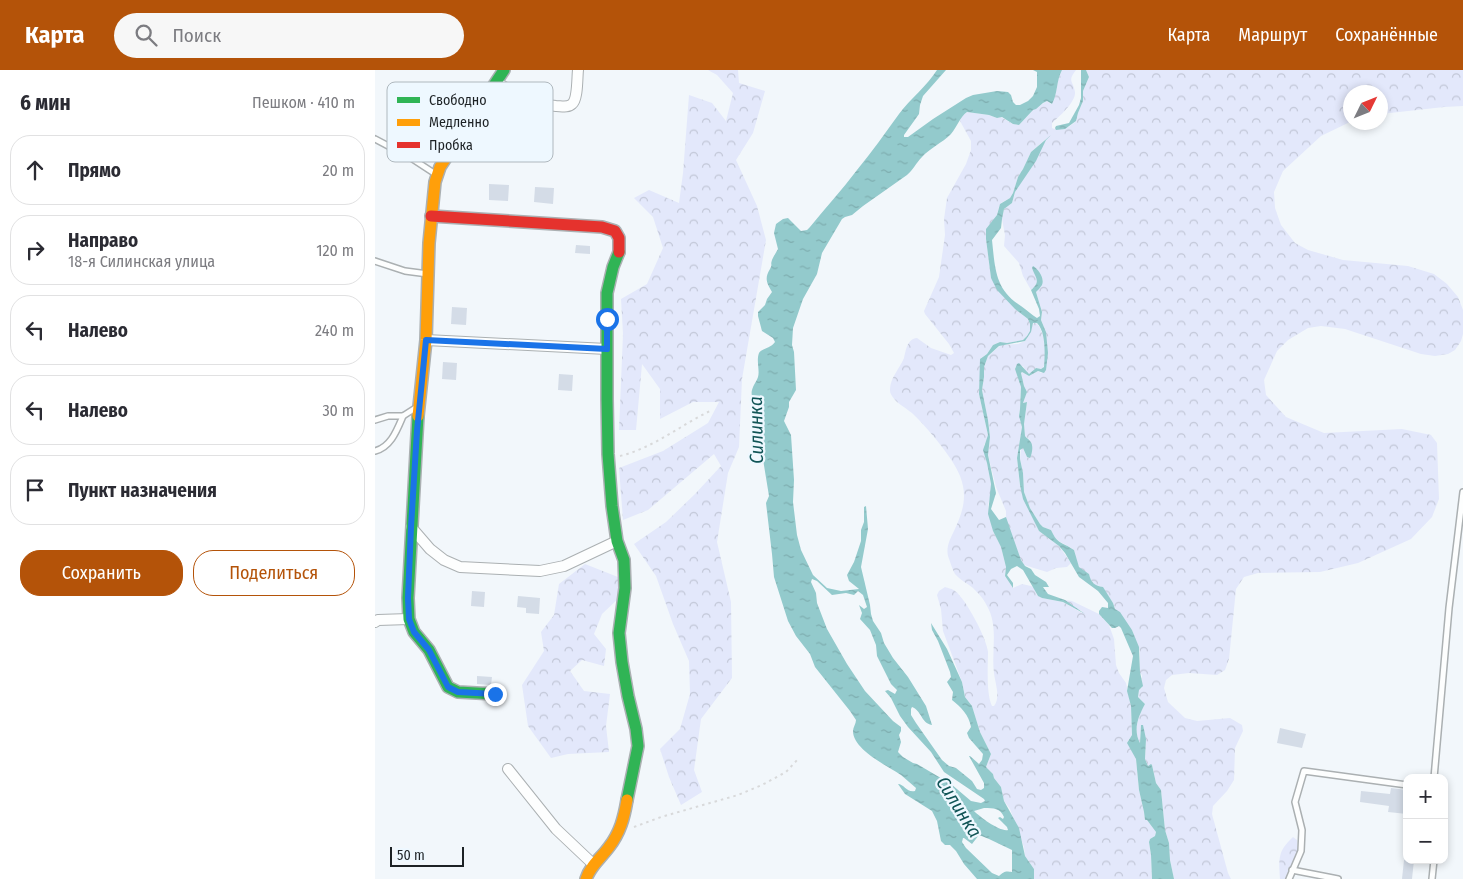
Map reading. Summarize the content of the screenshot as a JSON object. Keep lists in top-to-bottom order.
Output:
{
  "water": ["Силинка"],
  "legend": ["Свободно", "Медленно", "Пробка"],
  "scale_bar": "50 m",
  "north": "top right",
  "page": {
    "header": "Карта",
    "search": "Поиск",
    "nav": ["Карта", "Маршрут", "Сохранённые"],
    "heading": ["6 мин", "Пешком · 410 m"],
    "list": [
      ["Прямо", "20 m"],
      ["Направо", "18-я Силинская улица", "120 m"],
      ["Налево", "240 m"],
      ["Налево", "30 m"],
      "Пункт назначения"
    ],
    "buttons": ["Сохранить", "Поделиться"],
    "map_buttons": ["+", "−"],
    "scale": "50 m"
  }
}
